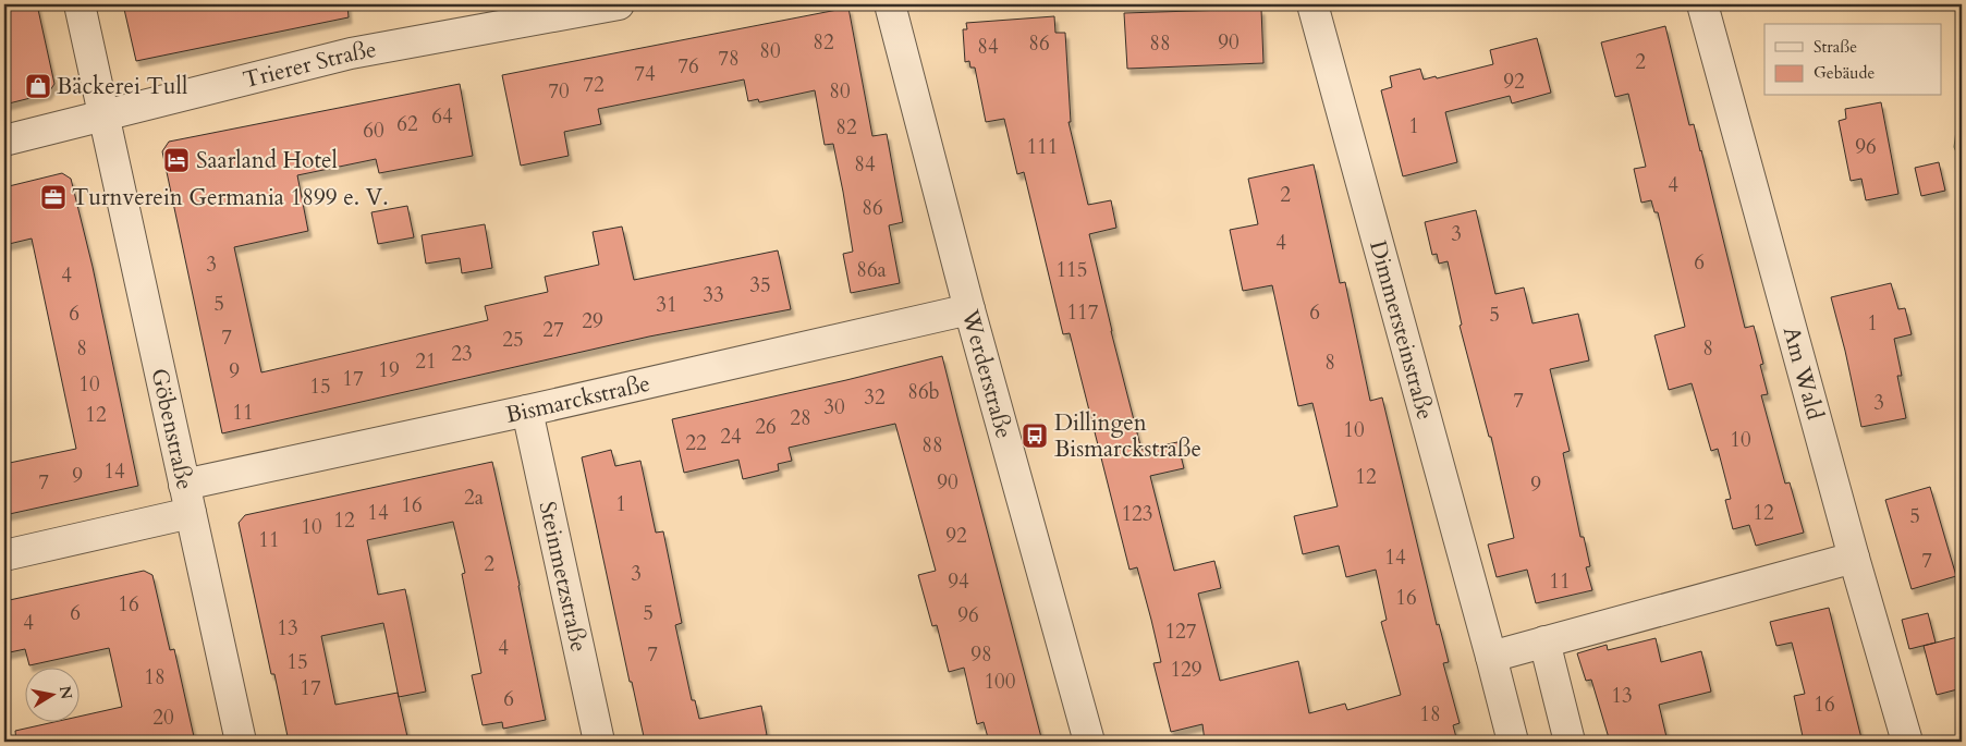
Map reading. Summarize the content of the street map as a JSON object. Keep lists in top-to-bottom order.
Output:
{
  "streets": {
    "street": [
      "Trierer Straße",
      "Dimmersteinstraße",
      "Werderstraße",
      "Am Wald",
      "Bismarckstraße",
      "Göbenstraße",
      "Steinmetzstraße"
    ]
  },
  "crossings": [
    ["Trierer Straße", "Göbenstraße"],
    ["Werderstraße", "Bismarckstraße"],
    ["Bismarckstraße", "Göbenstraße"],
    ["Bismarckstraße", "Steinmetzstraße"]
  ],
  "places": {
    "shop": ["Bäckerei Tull"],
    "hotel": ["Saarland Hotel"],
    "office": ["Turnverein Germania 1899 e. V."],
    "bus stop": ["Dillingen Bismarckstraße"]
  },
  "house_numbers": [
    "82",
    "90",
    "86",
    "88",
    "84",
    "80",
    "78",
    "2",
    "76",
    "74",
    "92",
    "72",
    "70",
    "80",
    "64",
    "62",
    "1",
    "82",
    "60",
    "111",
    "96",
    "84",
    "4",
    "2",
    "86",
    "3",
    "4",
    "6",
    "3",
    "86a",
    "115",
    "4",
    "35",
    "33",
    "5",
    "31",
    "117",
    "6",
    "6",
    "5",
    "29",
    "1",
    "27",
    "7",
    "25",
    "8",
    "8",
    "23",
    "21",
    "8",
    "19",
    "9",
    "17",
    "10",
    "15",
    "86b",
    "32",
    "7",
    "3",
    "30",
    "11",
    "12",
    "28",
    "26",
    "10",
    "24",
    "10",
    "22",
    "88",
    "14",
    "9",
    "12",
    "7",
    "90",
    "9",
    "2a",
    "1",
    "16",
    "14",
    "12",
    "123",
    "5",
    "12",
    "10",
    "92",
    "11",
    "14",
    "7",
    "2",
    "3",
    "94",
    "11",
    "16",
    "16",
    "6",
    "5",
    "96",
    "4",
    "13",
    "127",
    "4",
    "7",
    "98",
    "15",
    "129",
    "18",
    "100",
    "17",
    "13",
    "6",
    "16",
    "18",
    "20"
  ],
  "legend": ["Straße", "Gebäude"],
  "north": "right"
}
